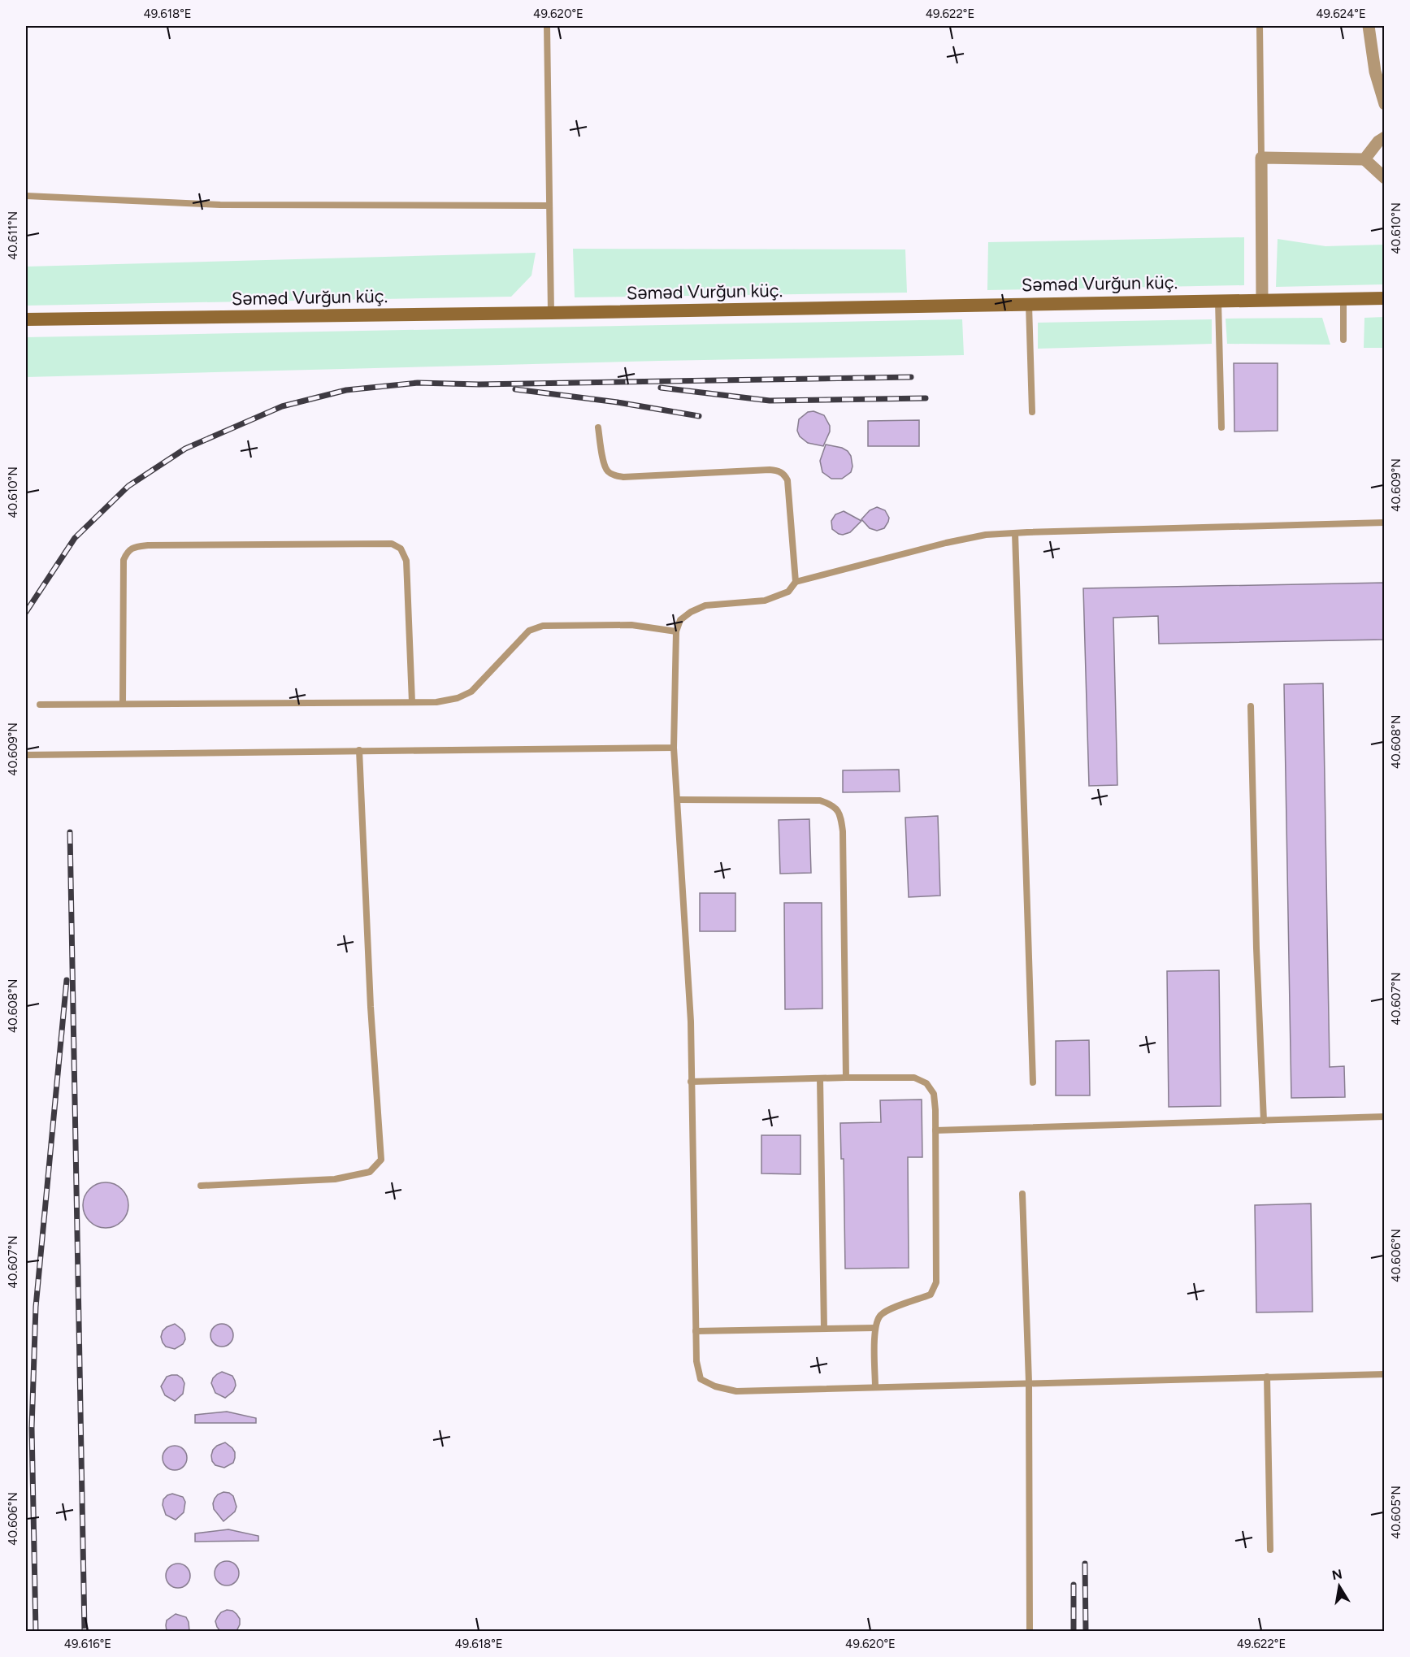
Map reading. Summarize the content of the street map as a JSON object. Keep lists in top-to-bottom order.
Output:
{
  "streets": {
    "main road": ["Səməd Vurğun küç."]
  },
  "north": "top",
  "coordinates": [
    "49.618°E",
    "49.620°E",
    "49.622°E",
    "49.624°E",
    "40.610°N",
    "40.611°N",
    "40.609°N",
    "40.608°N",
    "40.607°N",
    "40.606°N",
    "40.605°N",
    "49.616°E"
  ]
}
